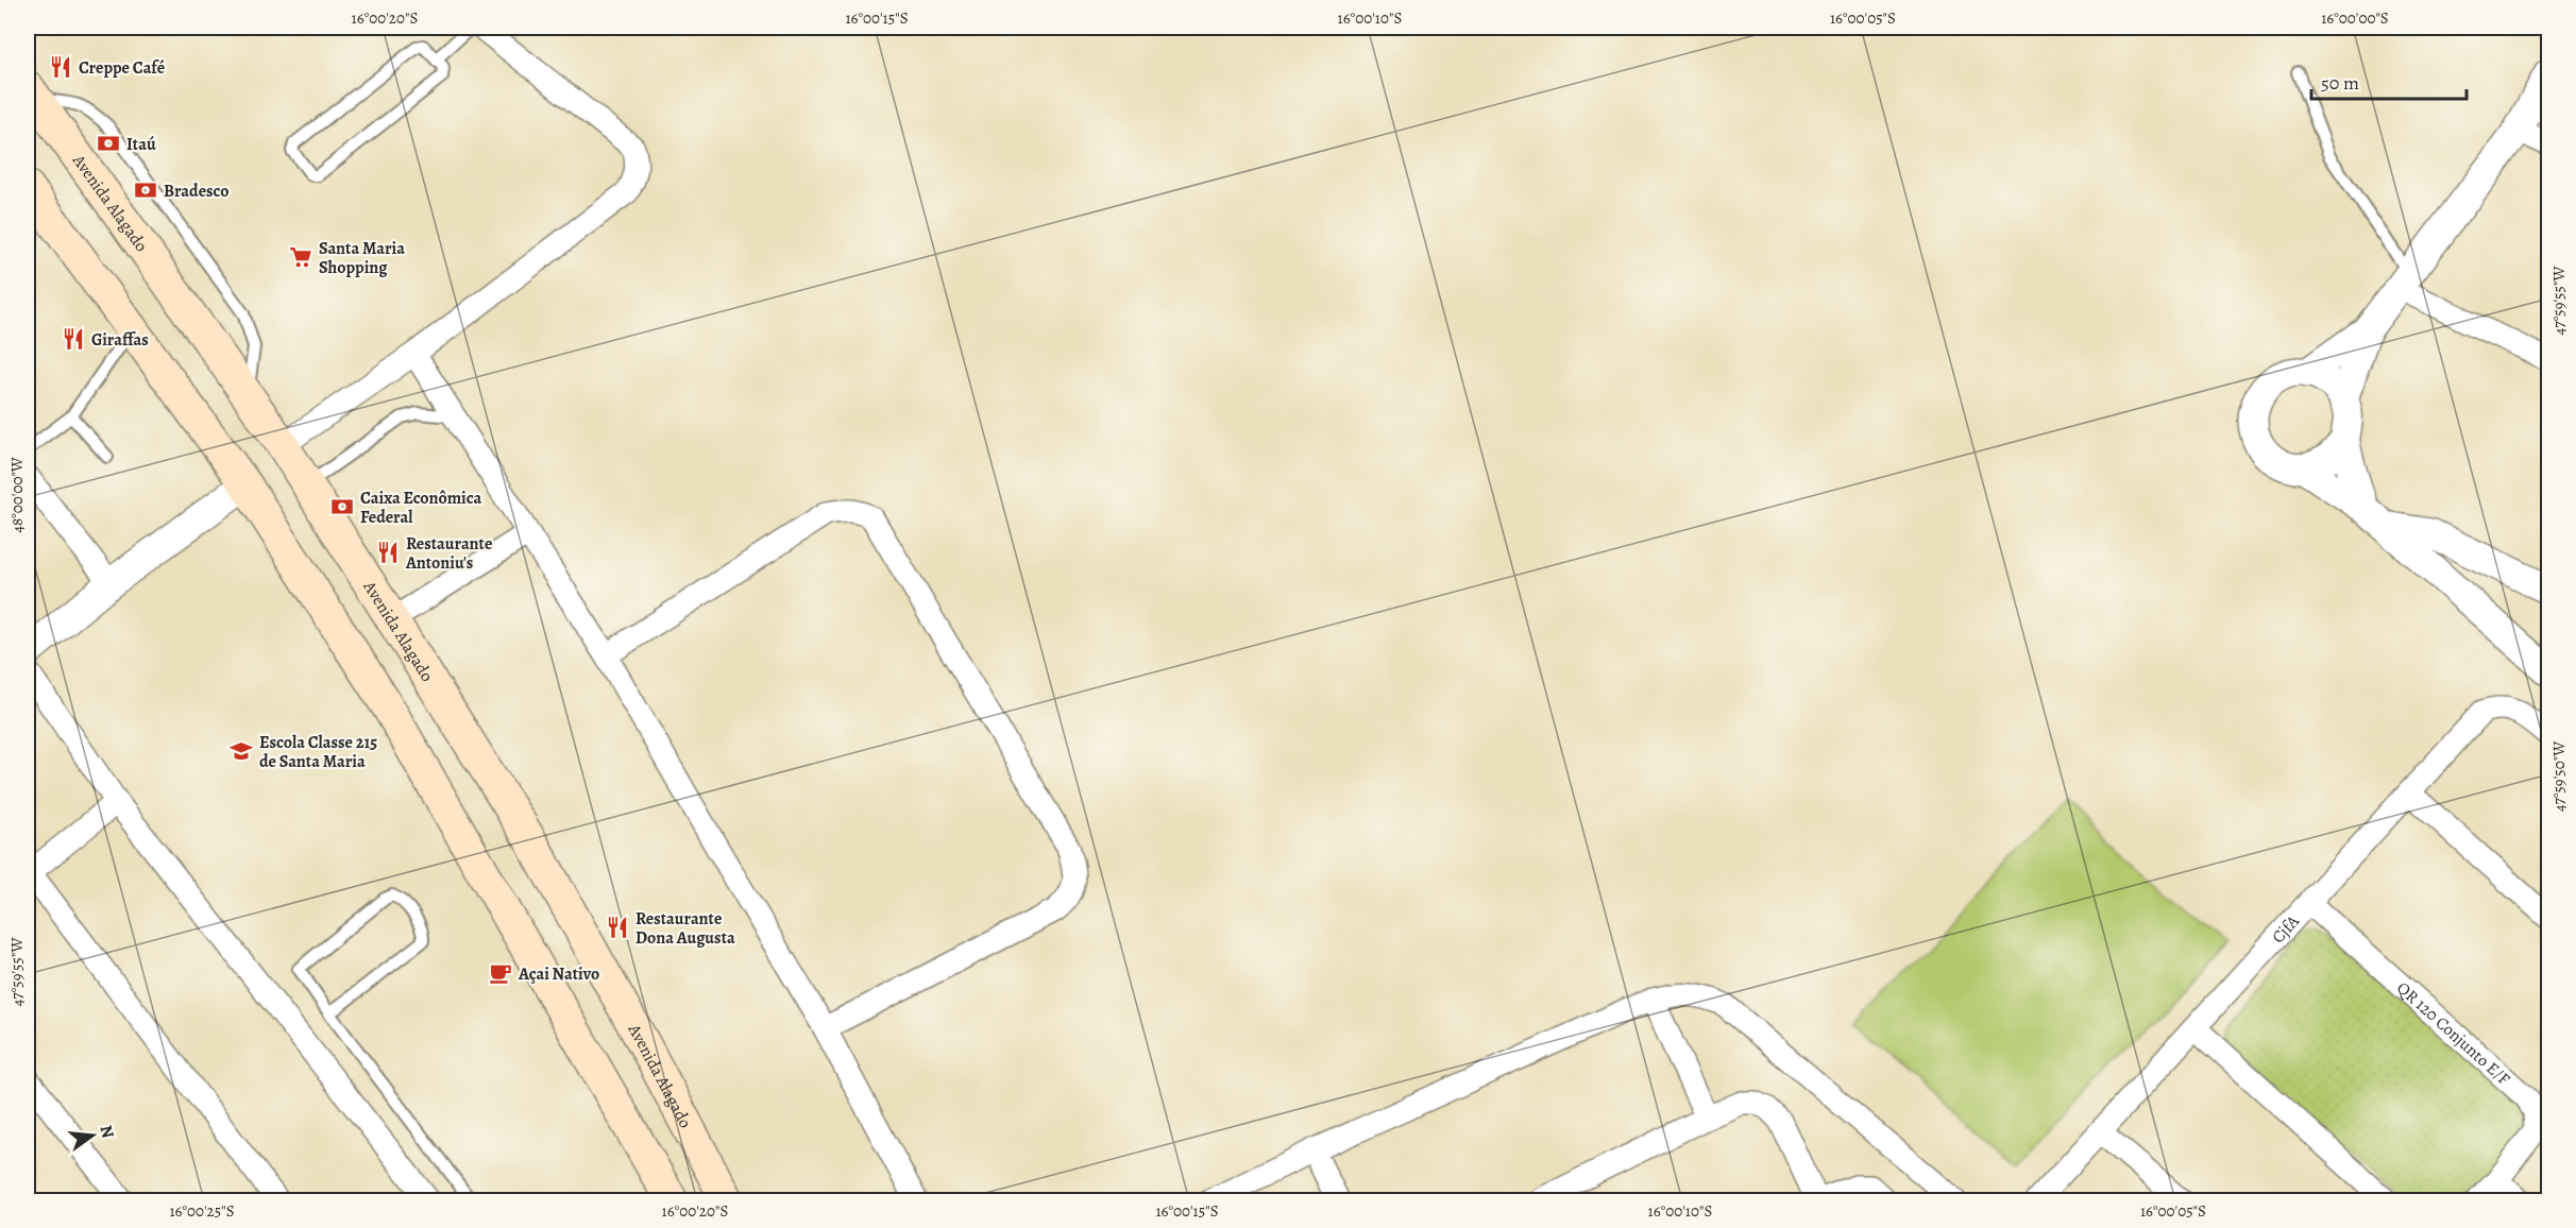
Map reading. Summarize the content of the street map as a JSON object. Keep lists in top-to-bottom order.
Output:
{
  "streets": {
    "main road": ["Avenida Alagado"],
    "street": ["CjfA", "QR 120 Conjunto E/F"]
  },
  "crossings": [
    ["CjfA", "QR 120 Conjunto E/F"]
  ],
  "places": {
    "restaurant": [
      "Creppe Café",
      "Giraffas",
      "Restaurante Antoniu's",
      "Restaurante Dona Augusta"
    ],
    "bank": ["Itaú", "Bradesco", "Caixa Econômica Federal"],
    "supermarket": ["Santa Maria Shopping"],
    "school or university": ["Escola Classe 215 de Santa Maria"],
    "cafe": ["Açai Nativo"]
  },
  "scale_bar": "50 m",
  "north": "right",
  "coordinates": [
    "16°00'20\"S",
    "16°00'15\"S",
    "16°00'10\"S",
    "16°00'05\"S",
    "16°00'00\"S",
    "47°59'55\"W",
    "48°00'00\"W",
    "47°59'50\"W",
    "16°00'25\"S"
  ]
}
